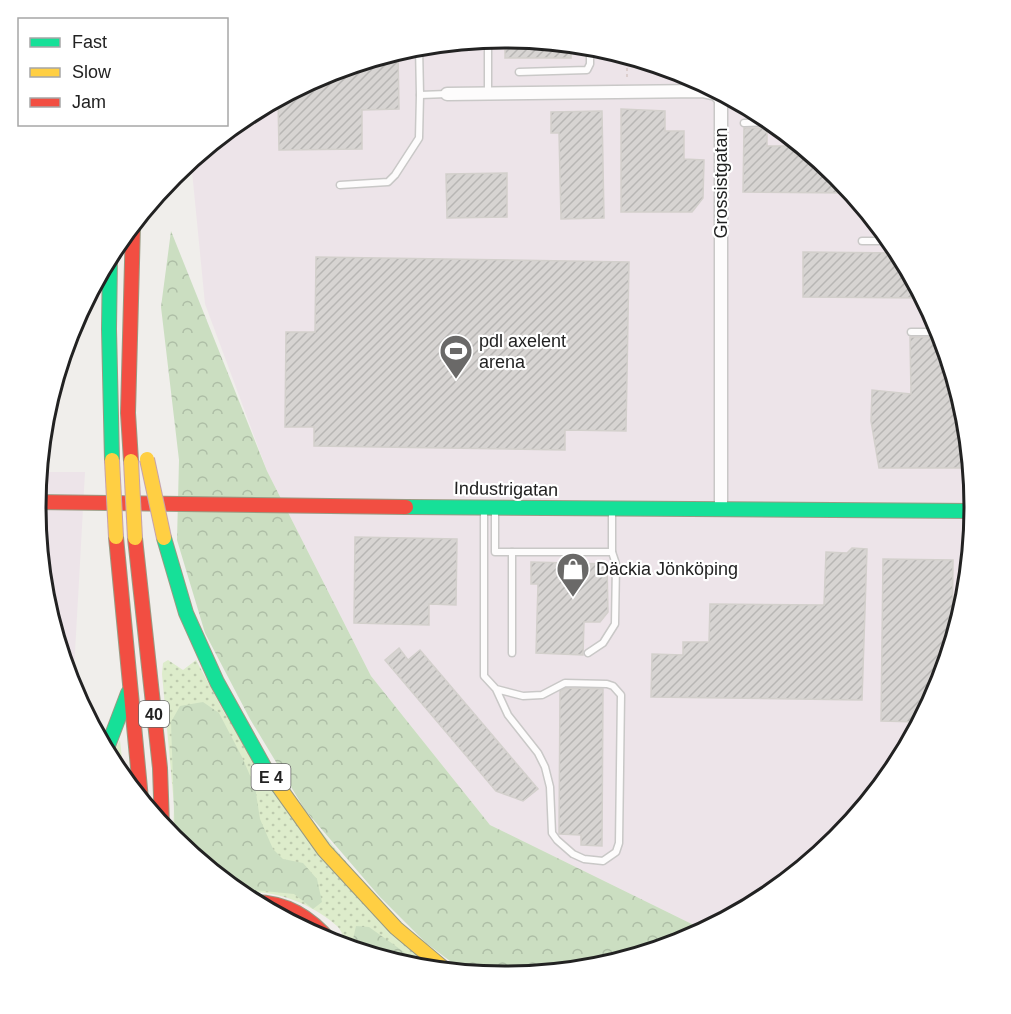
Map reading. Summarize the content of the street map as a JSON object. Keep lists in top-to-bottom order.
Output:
{
  "streets": {
    "main road": ["Industrigatan", "40", "E 4"],
    "street": ["Grossistgatan"]
  },
  "crossings": [
    ["Grossistgatan", "Industrigatan"]
  ],
  "places": {
    "sports": ["pdl axelent arena"],
    "shop": ["Däckia Jönköping"]
  },
  "legend": ["Fast", "Slow", "Jam"]
}
